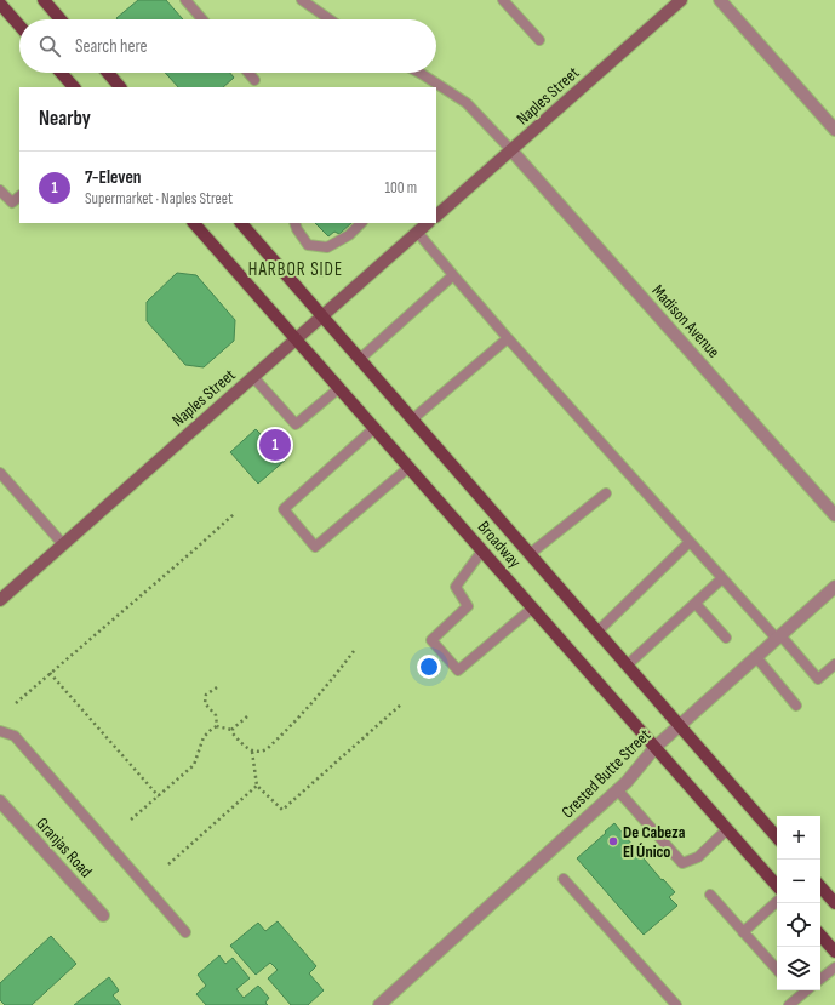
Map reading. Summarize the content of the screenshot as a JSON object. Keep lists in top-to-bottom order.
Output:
{
  "streets": {
    "main road": ["Broadway"],
    "street": [
      "Naples Street",
      "Madison Avenue",
      "Crested Butte Street",
      "Granjas Road"
    ]
  },
  "crossings": [
    ["Naples Street", "Madison Avenue"],
    ["Naples Street", "Broadway"],
    ["Broadway", "Crested Butte Street"]
  ],
  "districts": ["HARBOR SIDE"],
  "places": ["De Cabeza El Único"],
  "page": {
    "search": "Search here",
    "heading": "Nearby",
    "list": [
      {
        "mark": "1",
        "name": "7-Eleven",
        "note": "Supermarket · Naples Street",
        "value": "100 m"
      }
    ],
    "pins": "1",
    "map_buttons": ["+", "−"]
  }
}
